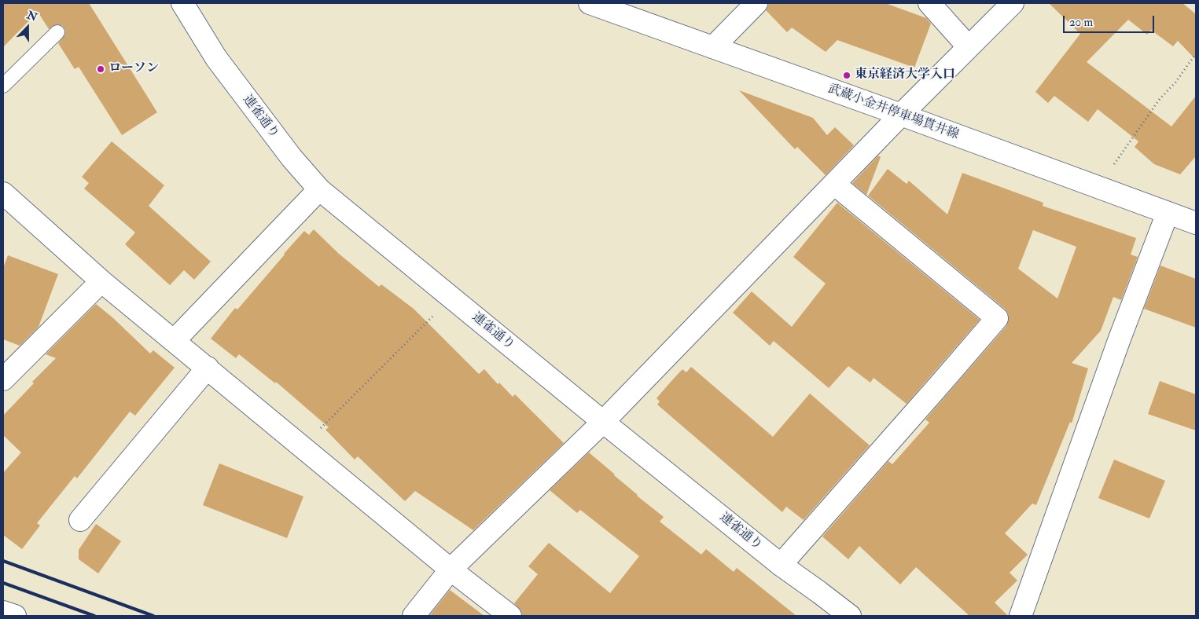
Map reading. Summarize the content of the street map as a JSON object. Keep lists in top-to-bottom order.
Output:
{
  "streets": {
    "street": ["武蔵小金井停車場貫井線", "連雀通り"]
  },
  "places": ["ローソン", "東京経済大学入口"],
  "scale_bar": "20 m",
  "north": "top"
}
